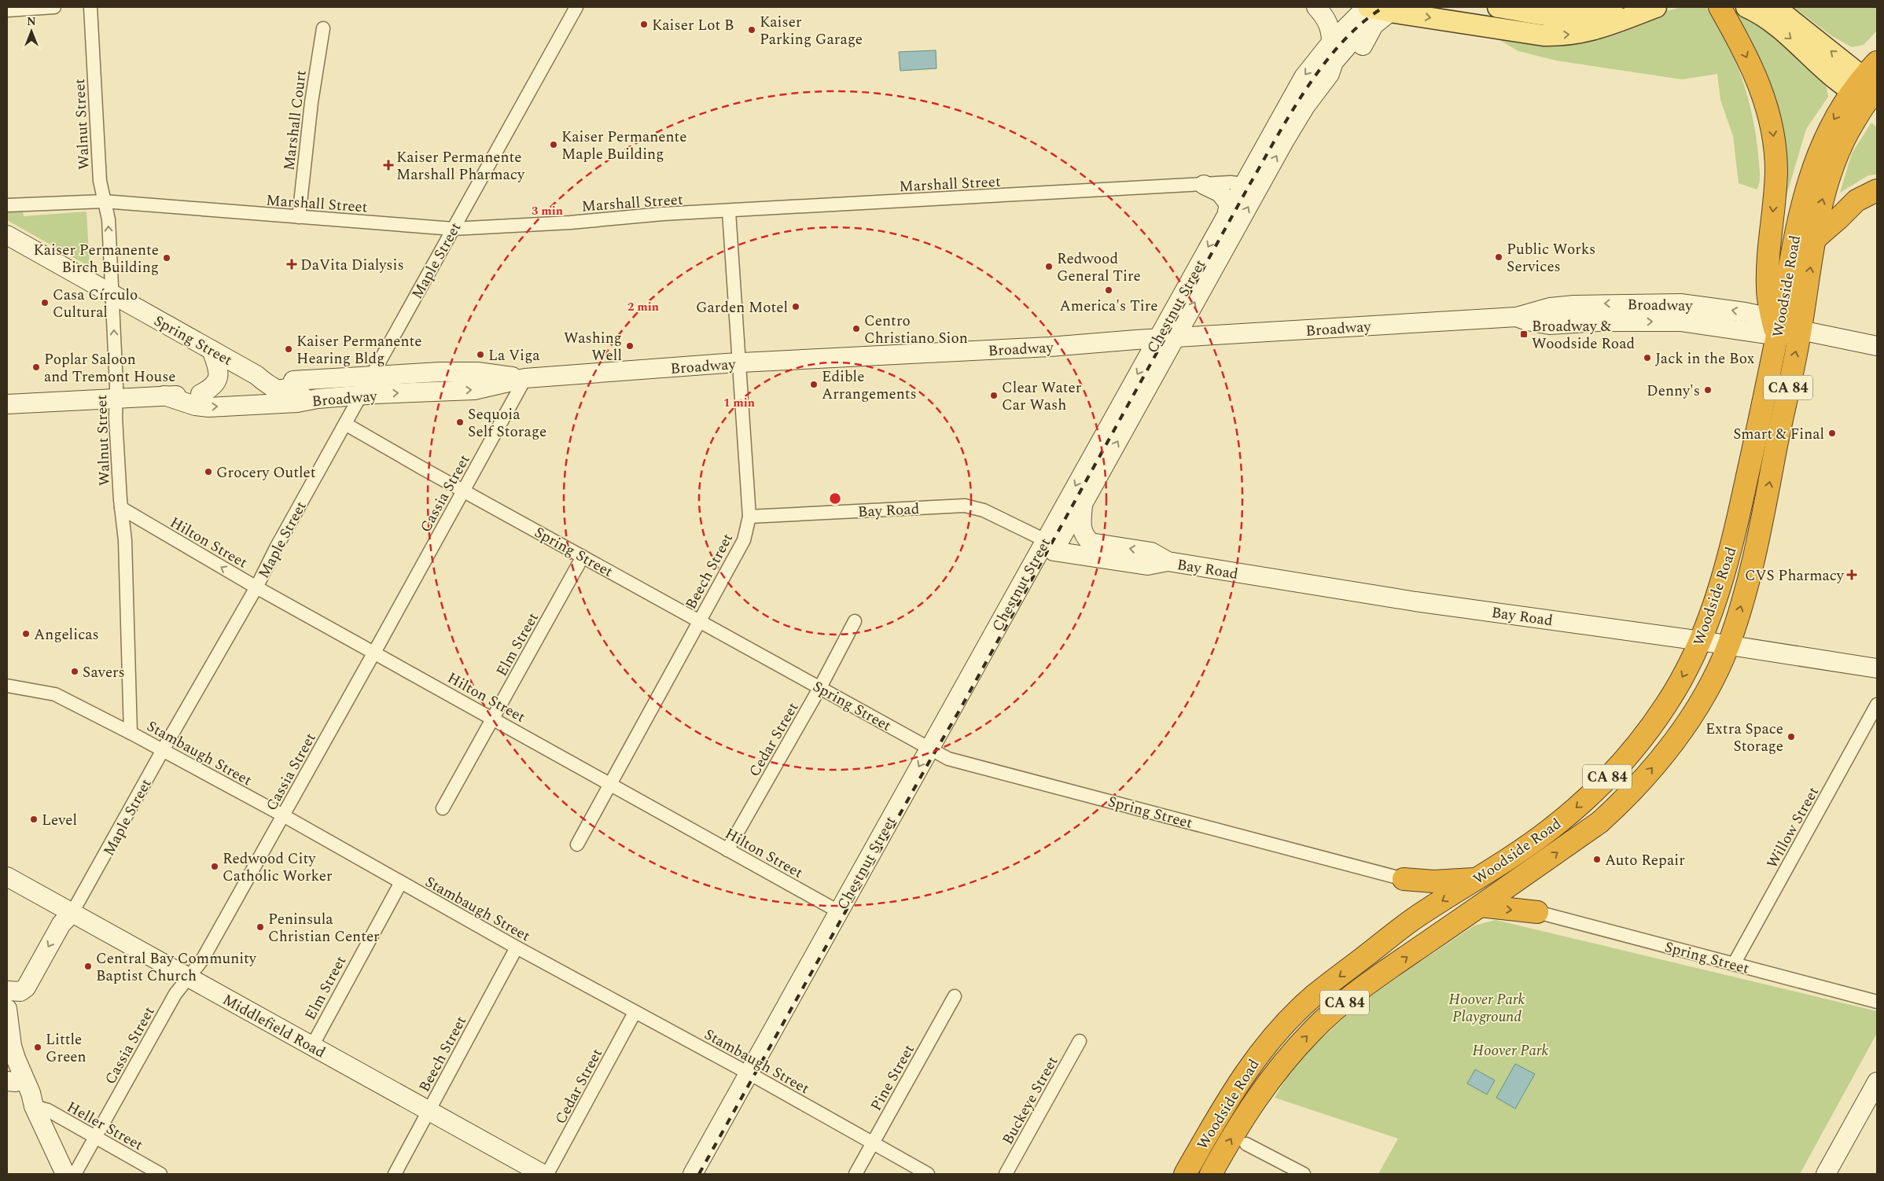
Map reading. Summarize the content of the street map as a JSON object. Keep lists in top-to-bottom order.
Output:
{
  "streets": {
    "highway": ["Woodside Road", "CA 84"],
    "street": [
      "Marshall Court",
      "Walnut Street",
      "Marshall Street",
      "Maple Street",
      "Broadway",
      "Chestnut Street",
      "Spring Street",
      "Cassia Street",
      "Bay Road",
      "Hilton Street",
      "Beech Street",
      "Elm Street",
      "Cedar Street",
      "Stambaugh Street",
      "Willow Street",
      "Middlefield Road",
      "Pine Street",
      "Buckeye Street",
      "Heller Street"
    ]
  },
  "crossings": [
    ["Marshall Court", "Marshall Street"],
    ["Walnut Street", "Marshall Street"],
    ["Walnut Street", "Broadway"],
    ["Walnut Street", "Spring Street"],
    ["Walnut Street", "Hilton Street"],
    ["Walnut Street", "Stambaugh Street"],
    ["Marshall Street", "Maple Street"],
    ["Marshall Street", "Chestnut Street"],
    ["Marshall Street", "Beech Street"],
    ["Maple Street", "Broadway"],
    ["Maple Street", "Spring Street"],
    ["Maple Street", "Hilton Street"],
    ["Maple Street", "Stambaugh Street"],
    ["Maple Street", "Middlefield Road"],
    ["Woodside Road", "Broadway"],
    ["Woodside Road", "Bay Road"],
    ["Broadway", "Chestnut Street"],
    ["Broadway", "Cassia Street"],
    ["Broadway", "Beech Street"],
    ["Chestnut Street", "Spring Street"],
    ["Chestnut Street", "Bay Road"],
    ["Chestnut Street", "Hilton Street"],
    ["Chestnut Street", "Stambaugh Street"],
    ["Spring Street", "Cassia Street"],
    ["Spring Street", "Beech Street"],
    ["Spring Street", "Elm Street"],
    ["Spring Street", "Cedar Street"],
    ["Spring Street", "Willow Street"],
    ["Cassia Street", "Hilton Street"],
    ["Cassia Street", "Stambaugh Street"],
    ["Cassia Street", "Middlefield Road"],
    ["Cassia Street", "Heller Street"],
    ["Bay Road", "Beech Street"],
    ["Hilton Street", "Beech Street"],
    ["Hilton Street", "Elm Street"],
    ["Hilton Street", "Cedar Street"],
    ["Beech Street", "Stambaugh Street"],
    ["Beech Street", "Middlefield Road"],
    ["Elm Street", "Stambaugh Street"],
    ["Elm Street", "Middlefield Road"],
    ["Cedar Street", "Stambaugh Street"],
    ["Stambaugh Street", "Pine Street"]
  ],
  "parks": ["Hoover Park Playground", "Hoover Park"],
  "places": {
    "other": [
      "Kaiser Lot B",
      "Kaiser Parking Garage",
      "Kaiser Permanente Maple Building",
      "Public Works Services",
      "Kaiser Permanente Birch Building",
      "Redwood General Tire",
      "America's Tire",
      "Casa Círculo Cultural",
      "Garden Motel",
      "Centro Christiano Sion",
      "Washing Well",
      "Kaiser Permanente Hearing Bldg",
      "La Viga",
      "Jack in the Box",
      "Poplar Saloon and Tremont House",
      "Edible Arrangements",
      "Denny's",
      "Clear Water Car Wash",
      "Sequoia Self Storage",
      "Smart & Final",
      "Grocery Outlet",
      "Angelicas",
      "Savers",
      "Extra Space Storage",
      "Level",
      "Auto Repair",
      "Redwood City Catholic Worker",
      "Peninsula Christian Center",
      "Central Bay Community Baptist Church",
      "Little Green"
    ],
    "health": ["Kaiser Permanente Marshall Pharmacy", "DaVita Dialysis", "CVS Pharmacy"],
    "transit": ["Broadway & Woodside Road"]
  },
  "north": "top",
  "rings": ["3 min", "2 min", "1 min"]
}
